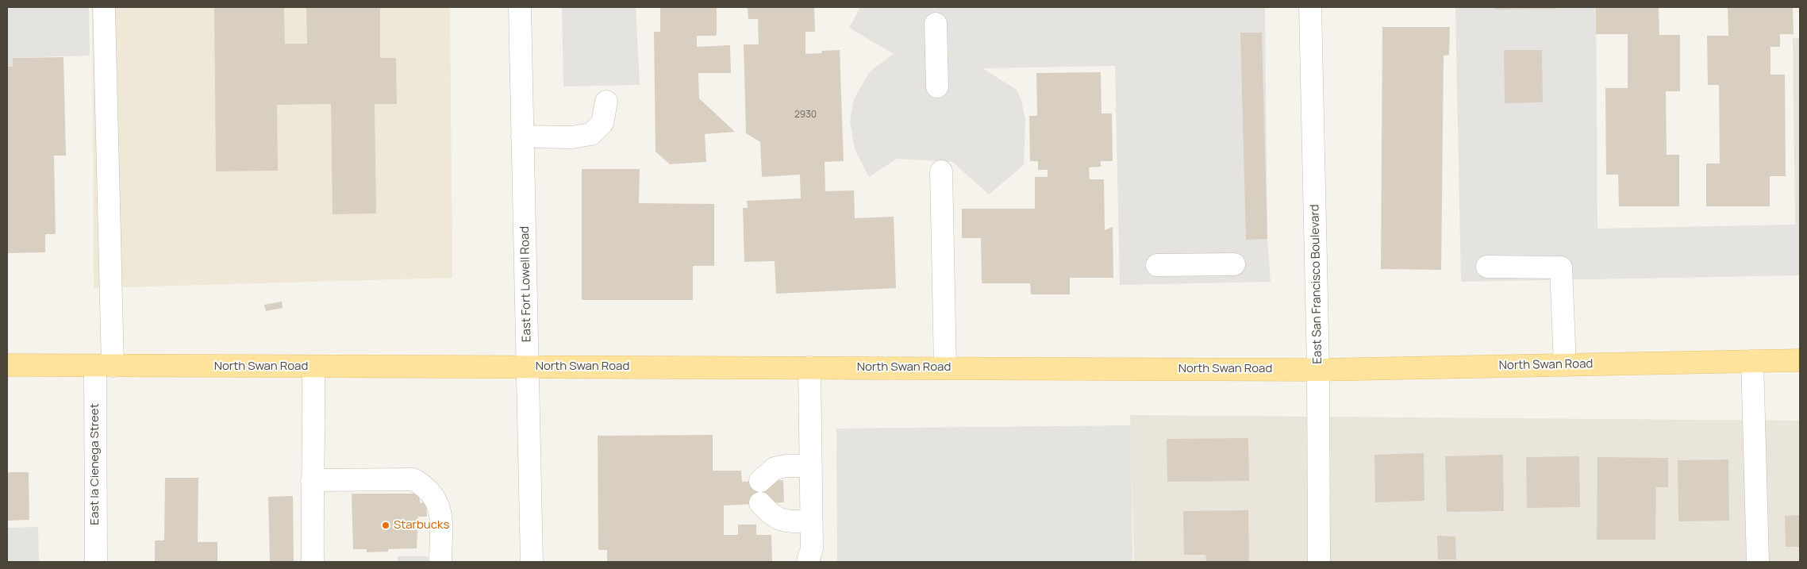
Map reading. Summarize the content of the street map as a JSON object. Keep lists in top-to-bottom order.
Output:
{
  "streets": {
    "main road": ["North Swan Road"],
    "street": ["East Fort Lowell Road", "East San Francisco Boulevard", "East la Cienega Street"]
  },
  "crossings": [
    ["East Fort Lowell Road", "North Swan Road"],
    ["East San Francisco Boulevard", "North Swan Road"],
    ["North Swan Road", "East la Cienega Street"]
  ],
  "places": ["Starbucks"],
  "house_numbers": ["2930"]
}
